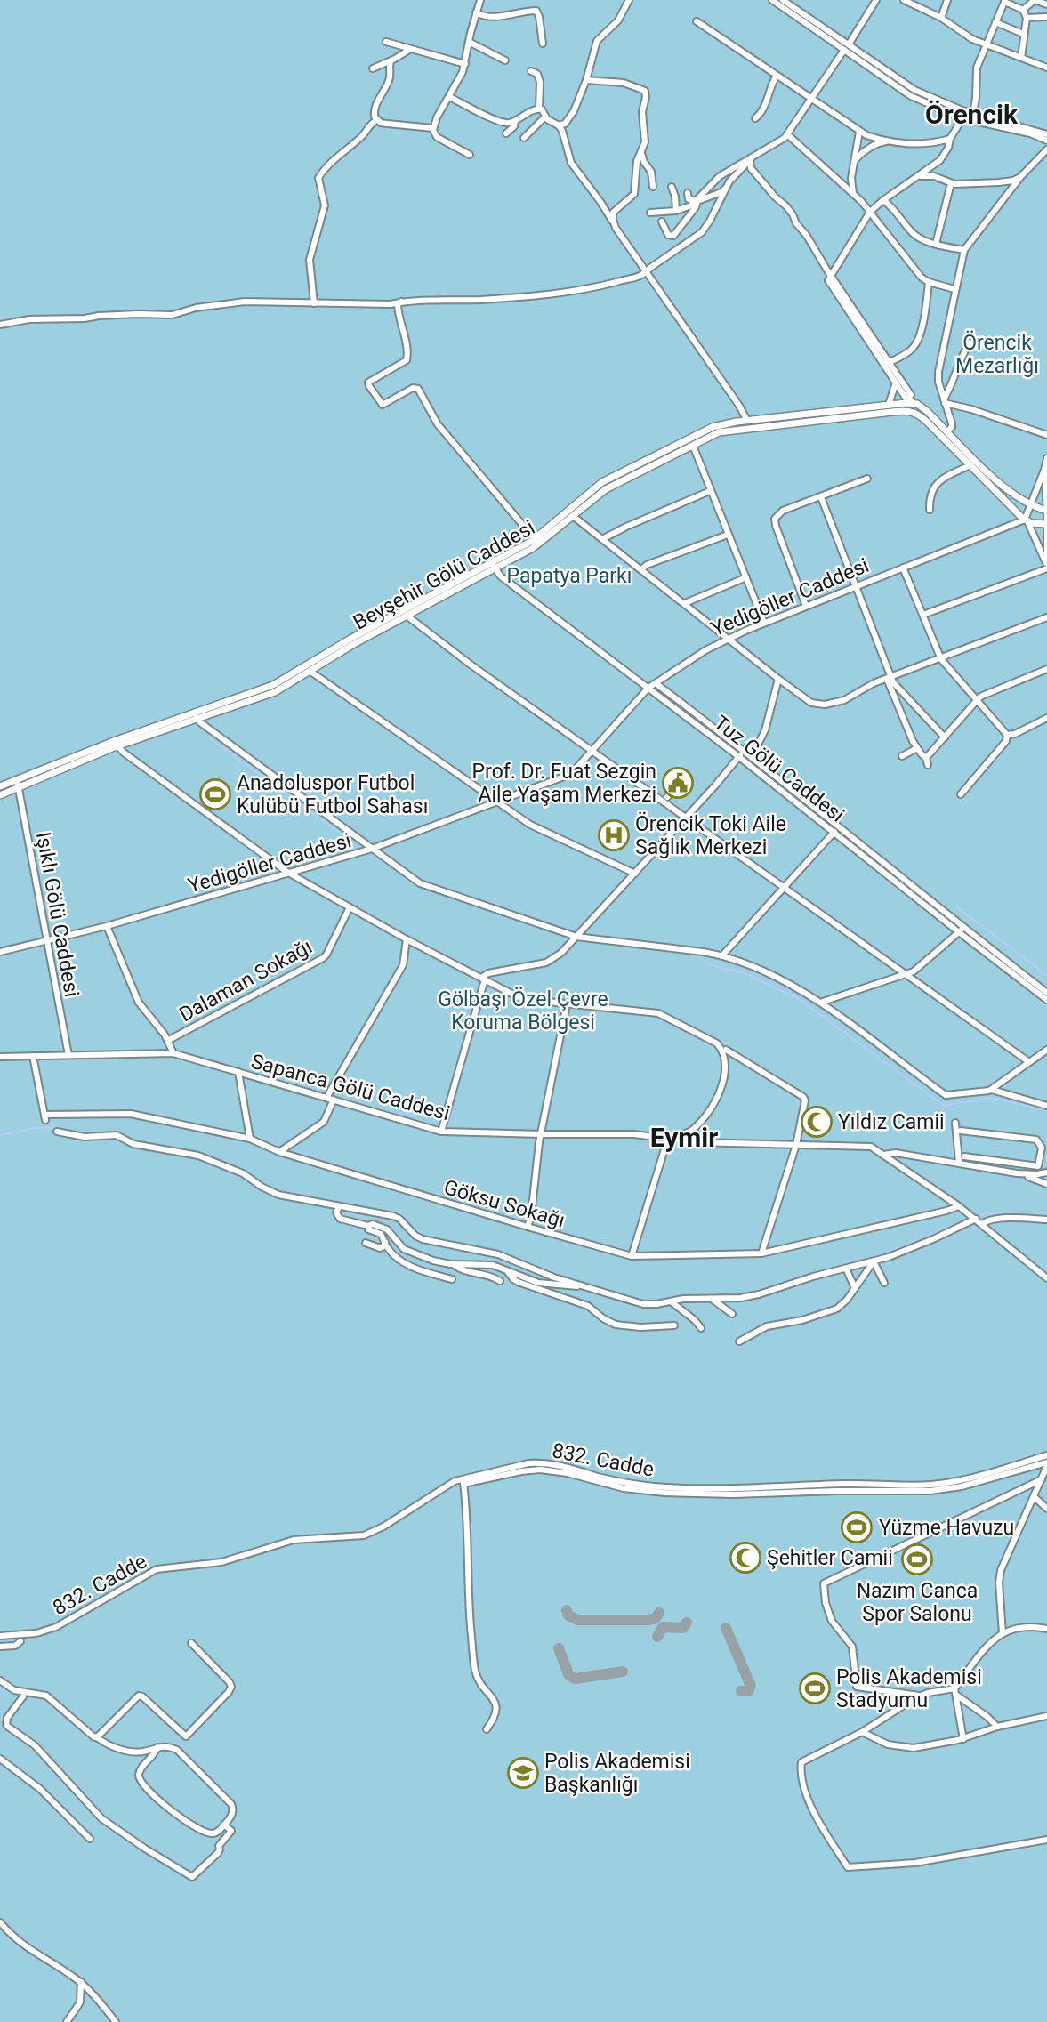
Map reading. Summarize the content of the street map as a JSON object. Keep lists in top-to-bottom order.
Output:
{
  "streets": {
    "main road": ["Beyşehir Gölü Caddesi"],
    "street": [
      "Yedigöller Caddesi",
      "Tuz Gölü Caddesi",
      "Işıklı Gölü Caddesi",
      "Dalaman Sokağı",
      "Sapanca Gölü Caddesi",
      "Göksu Sokağı",
      "832. Cadde"
    ]
  },
  "crossings": [
    ["Beyşehir Gölü Caddesi", "Tuz Gölü Caddesi"],
    ["Beyşehir Gölü Caddesi", "Işıklı Gölü Caddesi"],
    ["Yedigöller Caddesi", "Tuz Gölü Caddesi"],
    ["Yedigöller Caddesi", "Işıklı Gölü Caddesi"],
    ["Işıklı Gölü Caddesi", "Sapanca Gölü Caddesi"],
    ["Sapanca Gölü Caddesi", "Göksu Sokağı"]
  ],
  "districts": ["Örencik", "Eymir"],
  "parks": ["Örencik Mezarlığı", "Papatya Parkı", "Gölbaşı Özel Çevre Koruma Bölgesi"],
  "places": {
    "public building": ["Prof. Dr. Fuat Sezgin Aile Yaşam Merkezi"],
    "sports": [
      "Anadoluspor Futbol Kulübü Futbol Sahası",
      "Yüzme Havuzu",
      "Nazım Canca Spor Salonu",
      "Polis Akademisi Stadyumu"
    ],
    "hospital": ["Örencik Toki Aile Sağlık Merkezi"],
    "mosque": ["Yıldız Camii", "Şehitler Camii"],
    "school or university": ["Polis Akademisi Başkanlığı"]
  }
}
